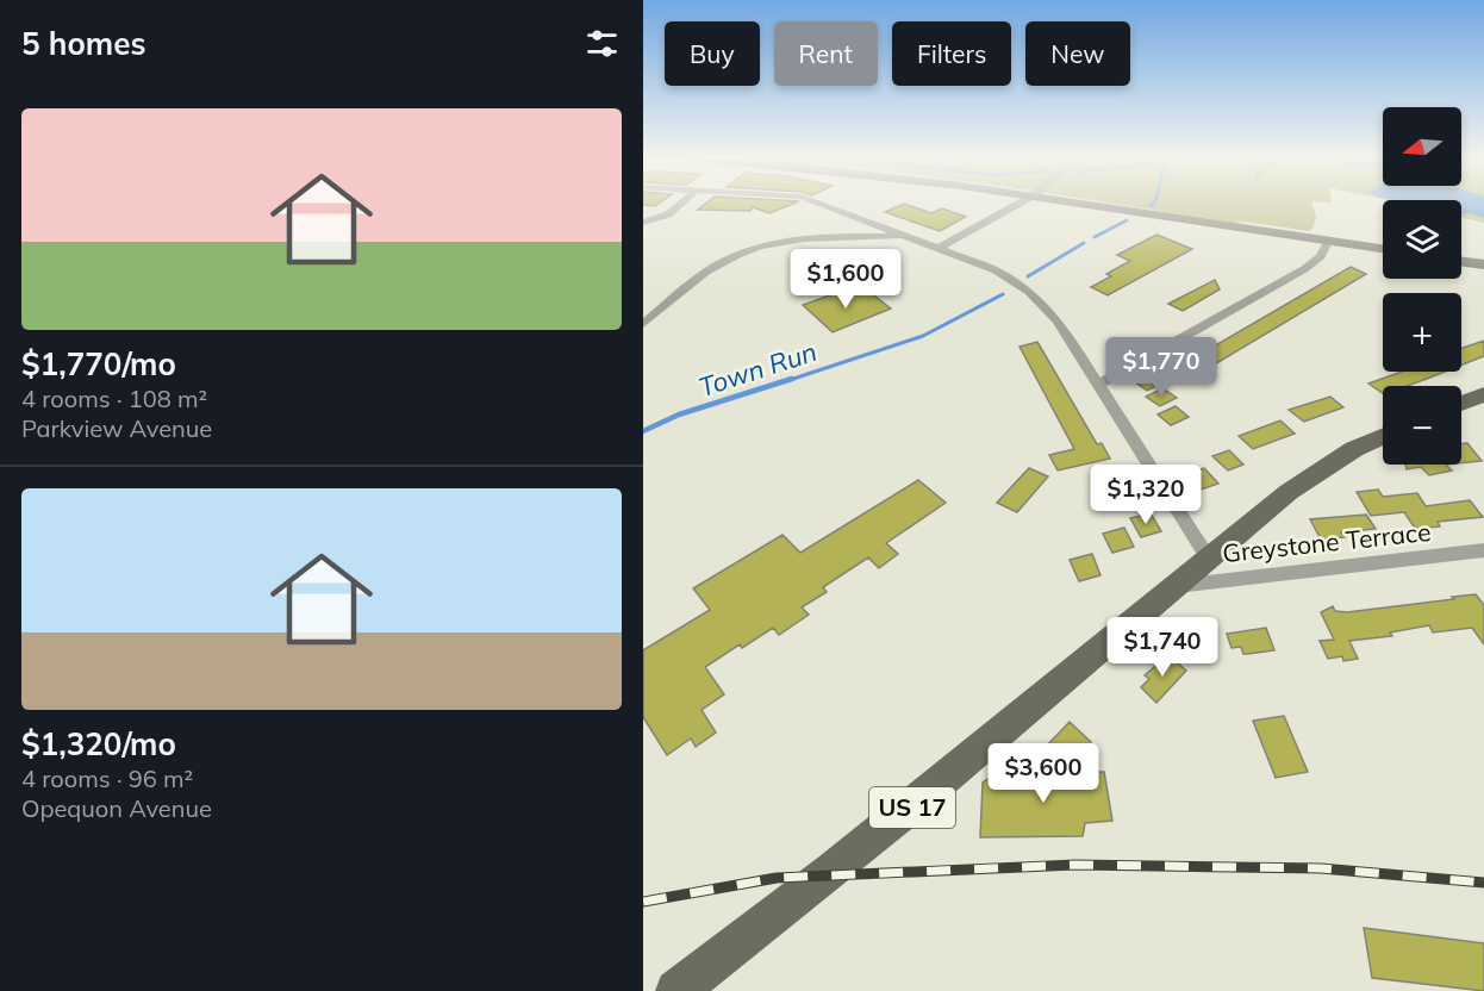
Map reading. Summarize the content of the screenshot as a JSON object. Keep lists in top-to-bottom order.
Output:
{
  "streets": {
    "main road": ["US 17"],
    "street": ["Greystone Terrace"]
  },
  "crossings": [
    ["Greystone Terrace", "US 17"]
  ],
  "water": ["Town Run"],
  "north": "left",
  "page": {
    "heading": "5 homes",
    "chip": [
      "Buy",
      "Rent",
      "Filters",
      "New"
    ],
    "list": [
      {
        "name": "$1,770/mo",
        "note": "4 rooms · 108 m² · Parkview Avenue"
      },
      {
        "name": "$1,320/mo",
        "note": "4 rooms · 96 m² · Opequon Avenue"
      }
    ],
    "map_buttons": ["+", "−"],
    "price": [
      "$1,600",
      "$1,770",
      "$1,320",
      "$1,740",
      "$3,600"
    ]
  }
}
